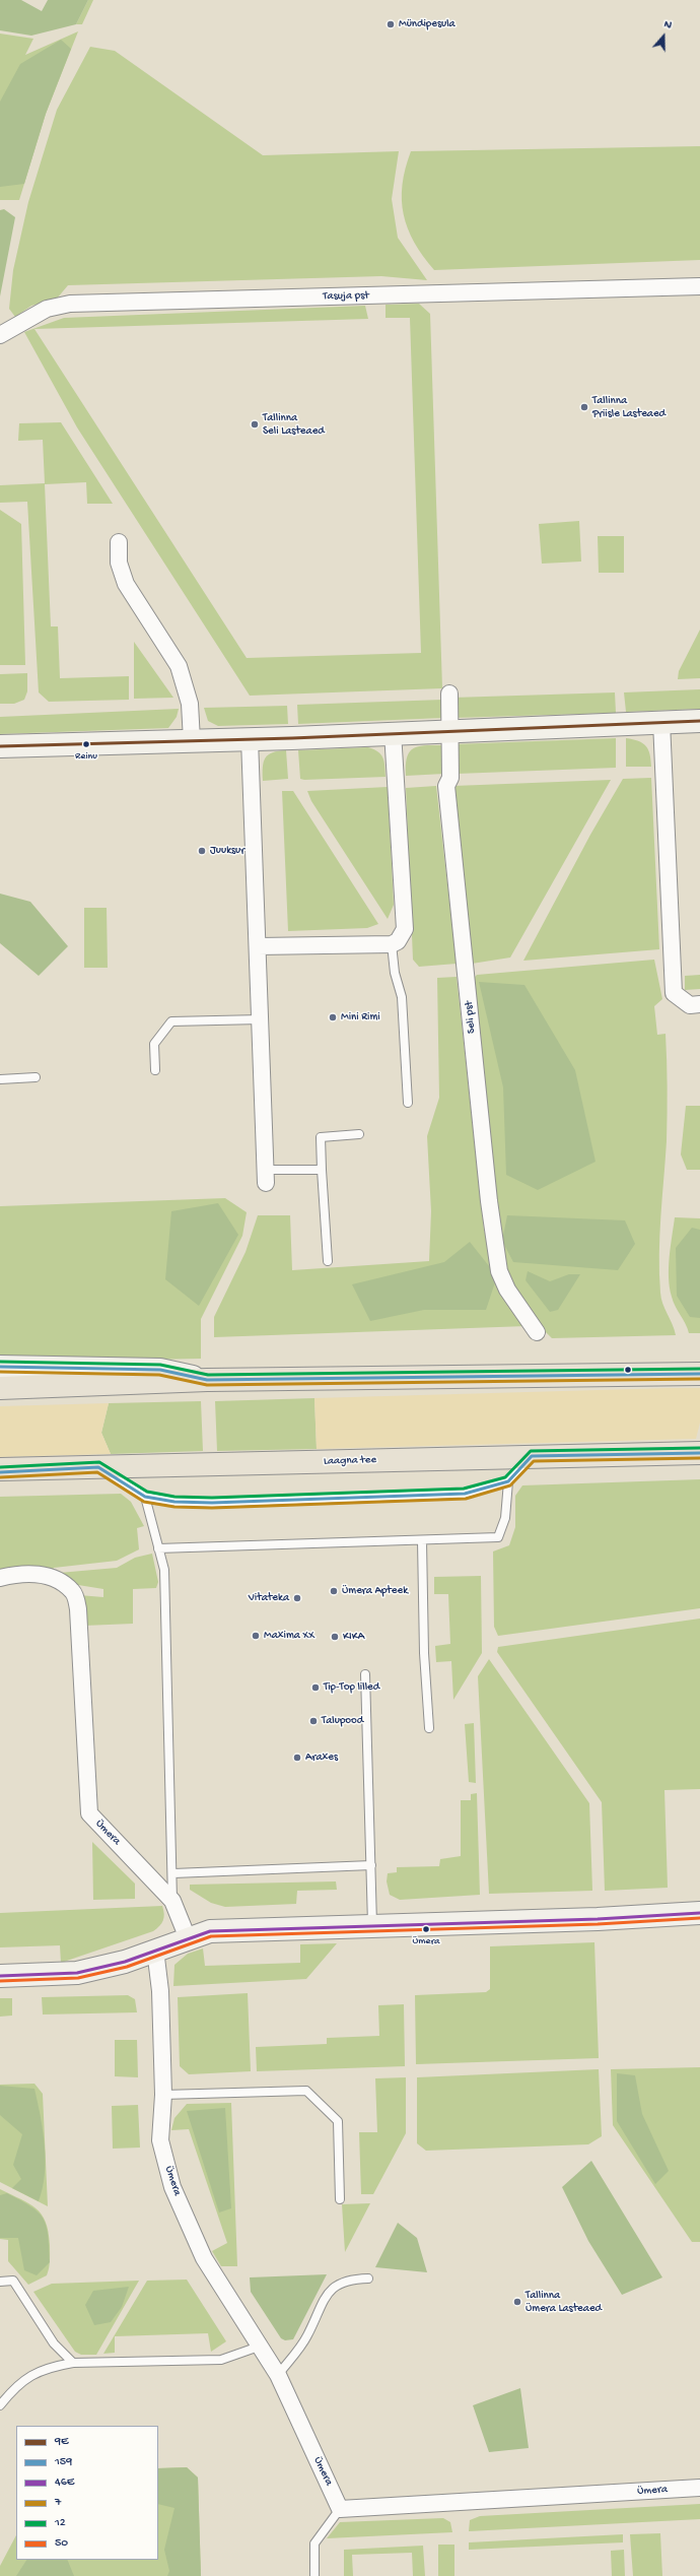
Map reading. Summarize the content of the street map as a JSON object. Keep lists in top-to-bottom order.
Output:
{
  "streets": {
    "main road": ["Laagna tee"],
    "street": ["Tasuja pst", "Seli pst", "Ümera"]
  },
  "places": [
    "Mündipesula",
    "Tallinna Priisle Lasteaed",
    "Tallinna Seli Lasteaed",
    "Reinu",
    "Juuksur",
    "Mini Rimi",
    "Ümera Apteek",
    "Vitateka",
    "Maxima XX",
    "KIKA",
    "Tip-Top lilled",
    "Talupood",
    "Araxes",
    "Ümera",
    "Tallinna Ümera Lasteaed"
  ],
  "lines": [
    "transit line 9E",
    "transit line 12",
    "transit line 159",
    "transit line 7",
    "transit line 46E",
    "transit line 50"
  ],
  "legend": [
    "9E",
    "159",
    "46E",
    "7",
    "12",
    "50"
  ],
  "north": "top"
}
